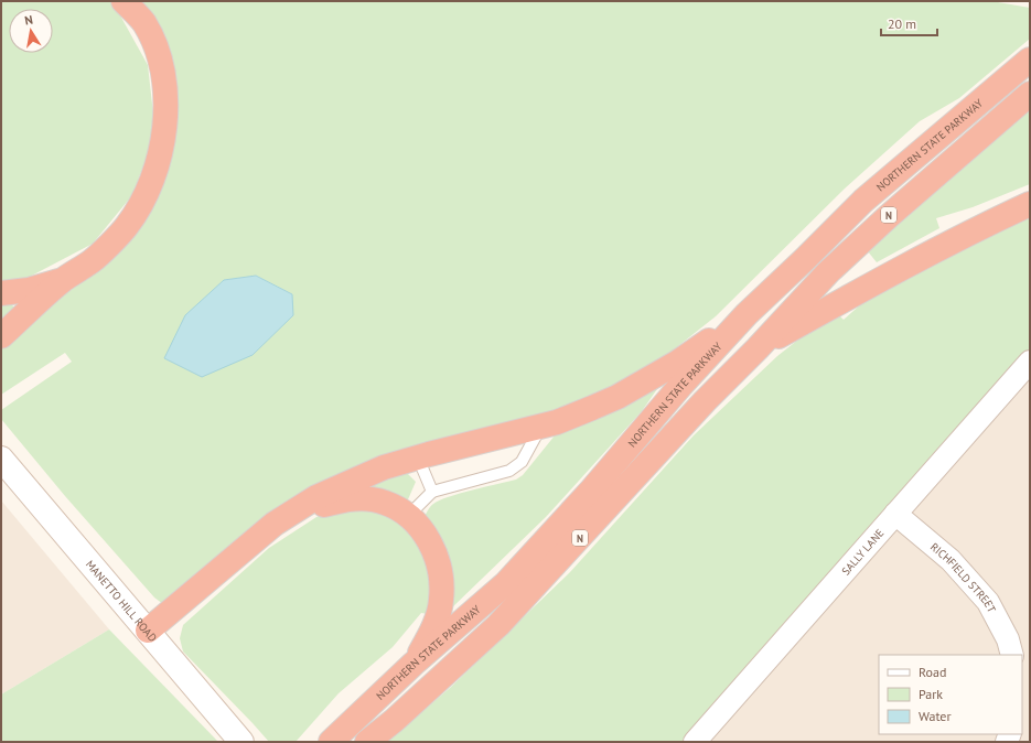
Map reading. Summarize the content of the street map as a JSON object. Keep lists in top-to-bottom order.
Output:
{
  "streets": {
    "highway": ["NORTHERN STATE PARKWAY", "N"],
    "main road": ["MANETTO HILL ROAD"],
    "street": ["SALLY LANE", "RICHFIELD STREET"]
  },
  "crossings": [
    ["SALLY LANE", "RICHFIELD STREET"]
  ],
  "legend": ["Road", "Park", "Water"],
  "scale_bar": "20 m",
  "north": "top"
}
